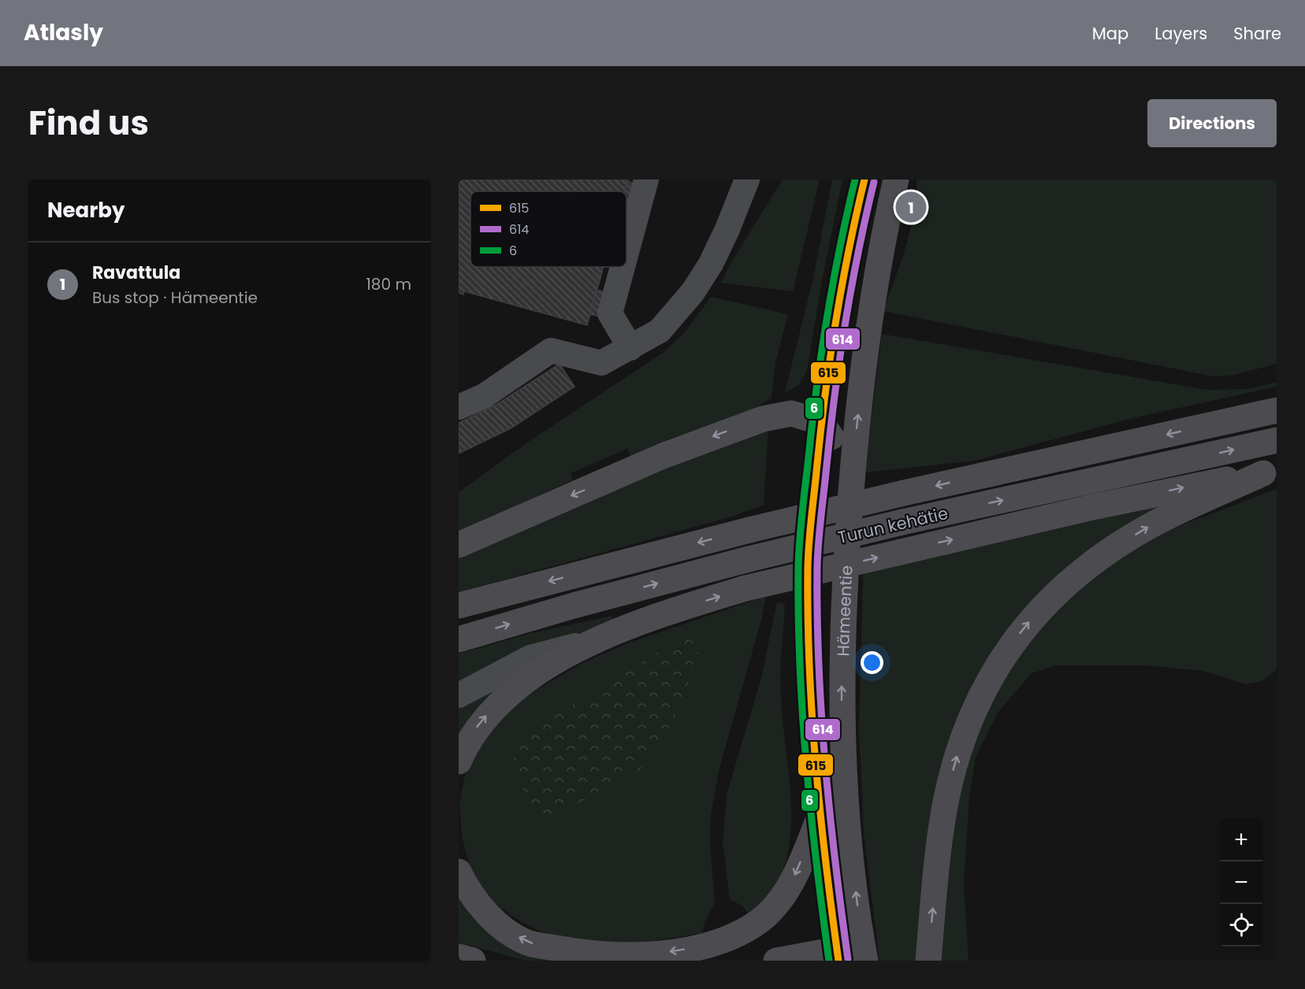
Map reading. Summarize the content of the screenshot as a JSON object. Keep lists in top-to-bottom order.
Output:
{
  "streets": {
    "highway": ["Turun kehätie", "Hämeentie"]
  },
  "lines": ["transit line 615", "transit line 6", "transit line 614"],
  "legend": ["615", "614", "6"],
  "page": {
    "header": "Atlasly",
    "nav": ["Map", "Layers", "Share"],
    "title": "Find us",
    "buttons": "Directions",
    "heading": "Nearby",
    "pins": "1",
    "list": [
      {
        "mark": "1",
        "name": "Ravattula",
        "note": "Bus stop · Hämeentie",
        "value": "180 m"
      }
    ],
    "map_buttons": ["+", "−"]
  }
}
